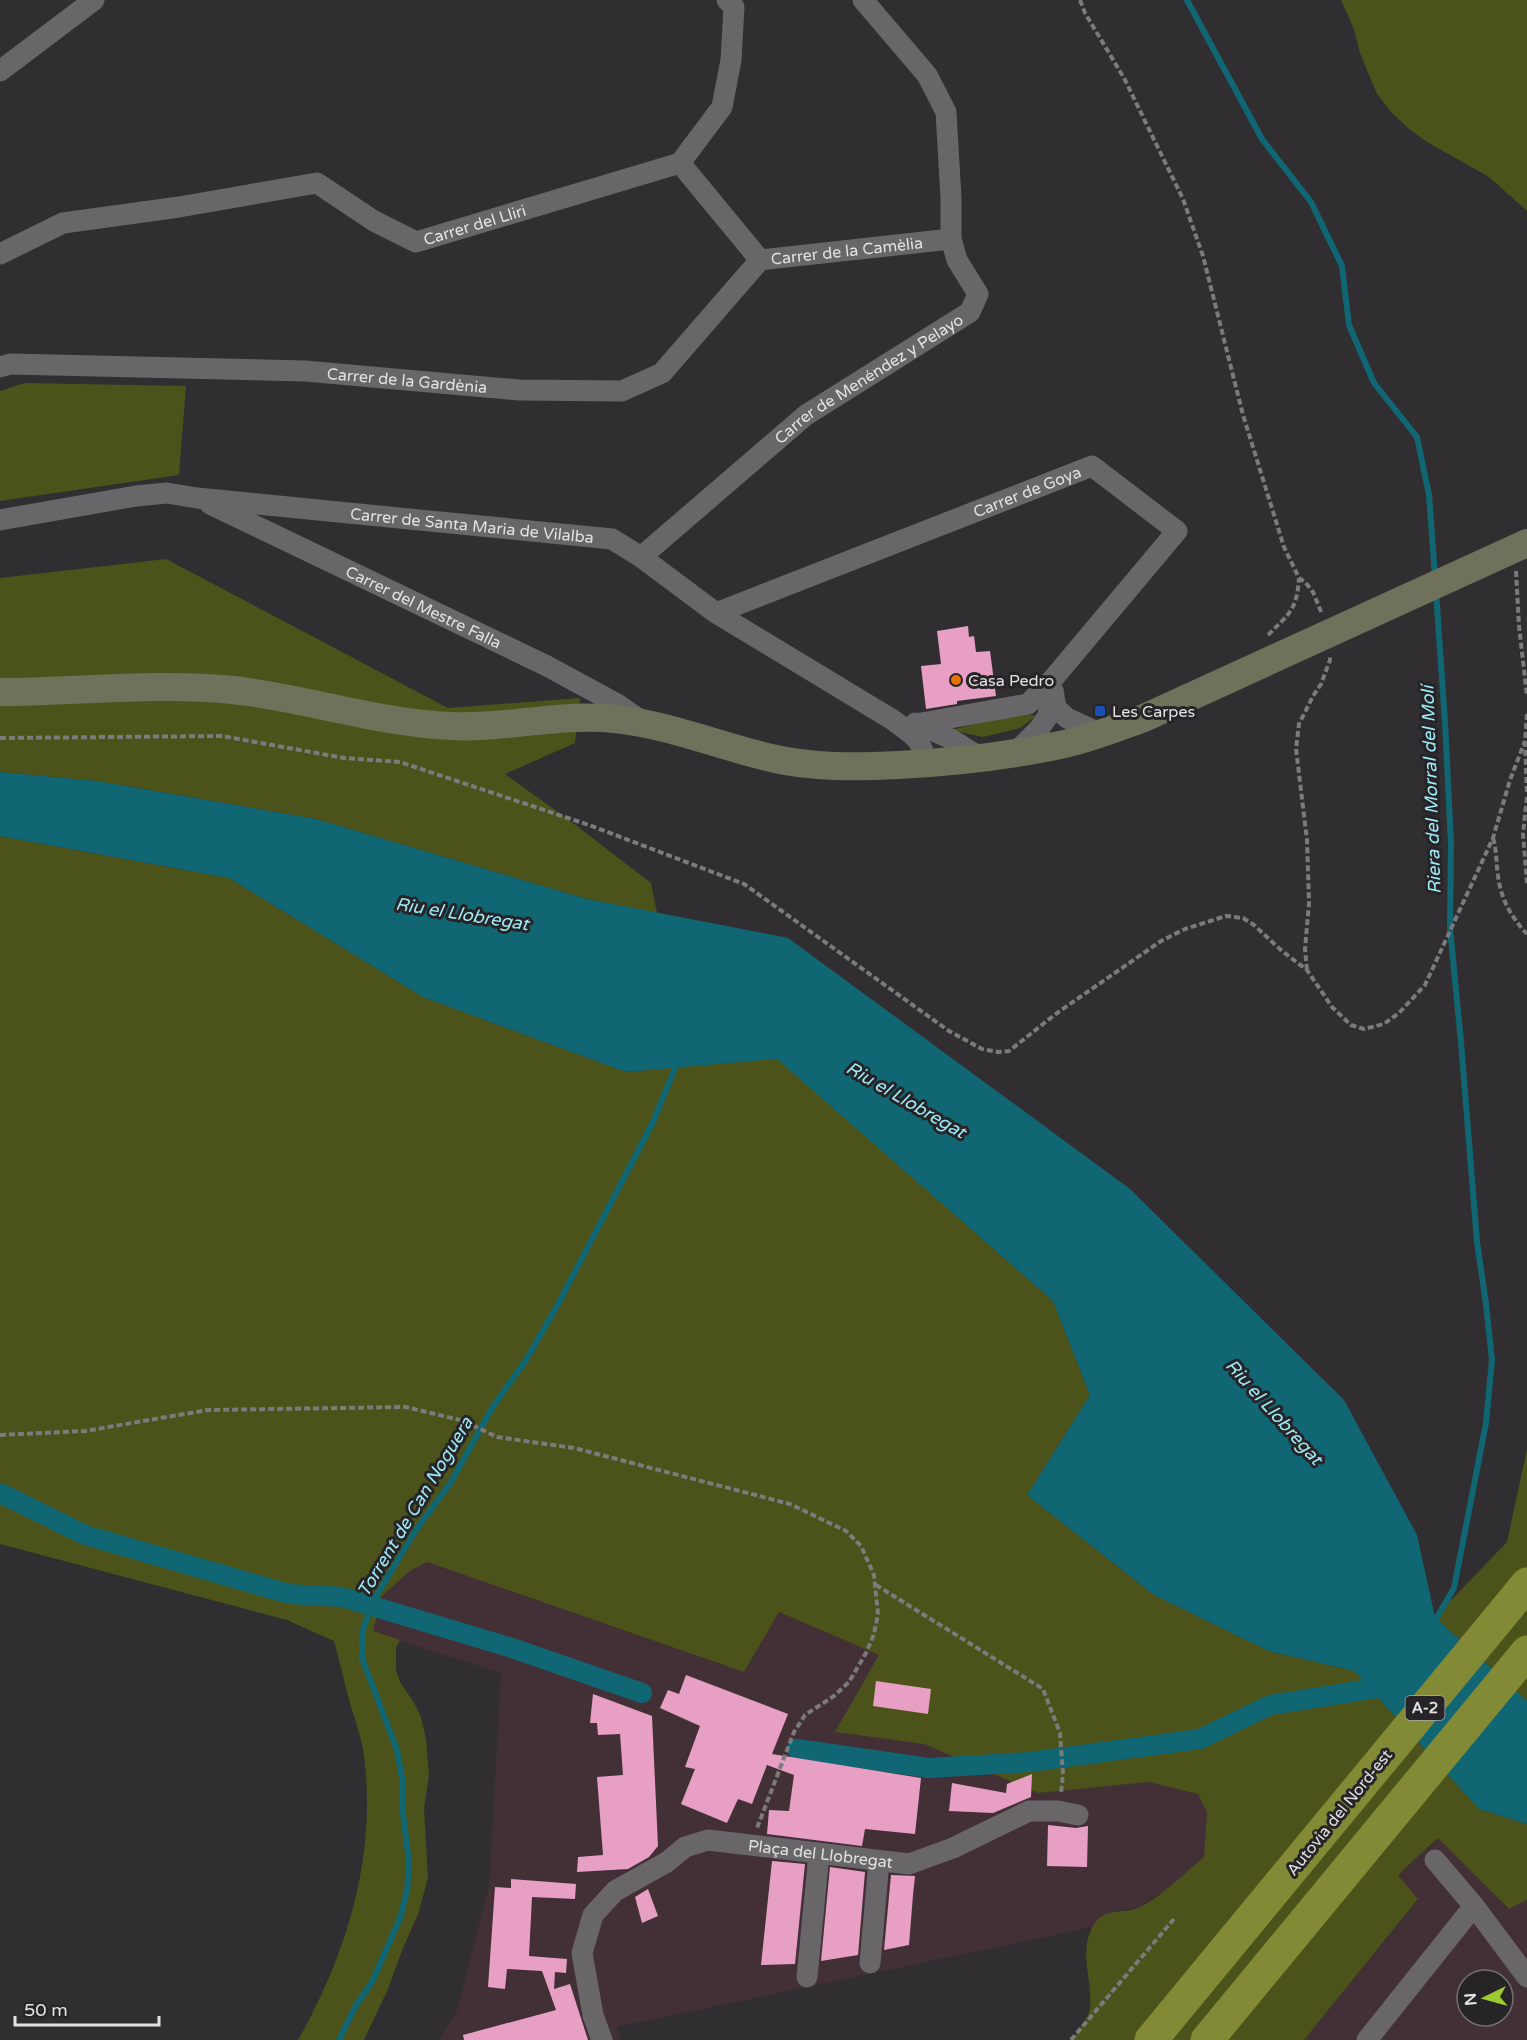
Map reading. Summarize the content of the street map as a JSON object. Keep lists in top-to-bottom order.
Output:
{
  "streets": {
    "highway": ["A-2", "Autovia del Nord-est"],
    "street": [
      "Carrer del Lliri",
      "Carrer de la Camèlia",
      "Carrer de Menéndez y Pelayo",
      "Carrer de la Gardènia",
      "Carrer de Goya",
      "Carrer de Santa Maria de Vilalba",
      "Carrer del Mestre Falla",
      "Plaça del Llobregat"
    ]
  },
  "crossings": [
    ["Carrer del Lliri", "Carrer de la Camèlia"],
    ["Carrer de la Camèlia", "Carrer de Menéndez y Pelayo"],
    ["Carrer de la Camèlia", "Carrer de la Gardènia"],
    ["Carrer de Menéndez y Pelayo", "Carrer de Santa Maria de Vilalba"],
    ["Carrer de Goya", "Carrer de Santa Maria de Vilalba"],
    ["Carrer de Santa Maria de Vilalba", "Carrer del Mestre Falla"]
  ],
  "water": ["Riera del Morral del Molí", "Riu el Llobregat", "Torrent de Can Noguera"],
  "places": {
    "other": ["Casa Pedro"],
    "transit": ["Les Carpes"]
  },
  "scale_bar": "50 m",
  "north": "left"
}
